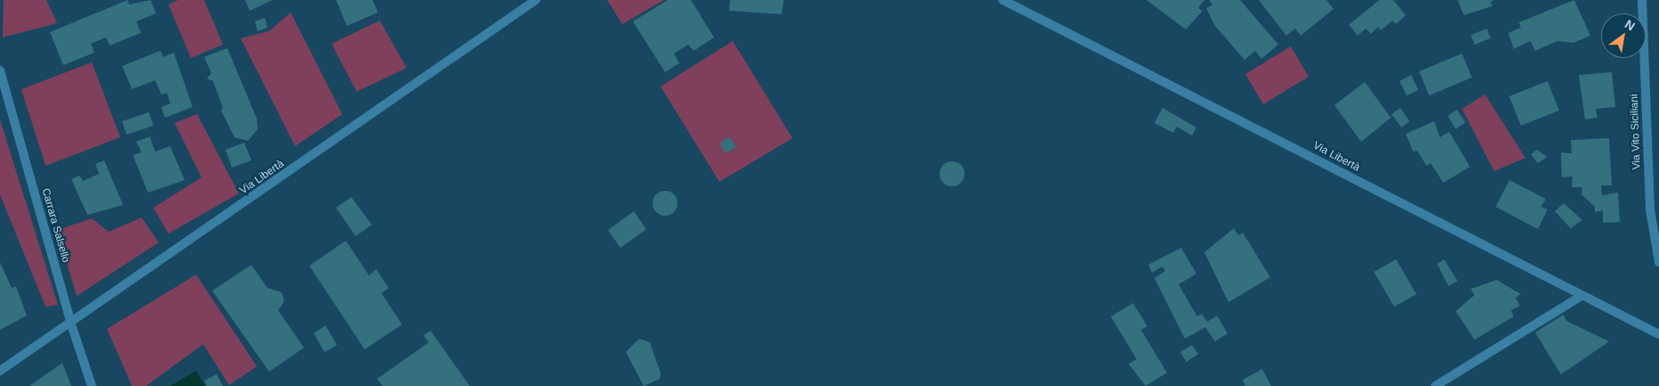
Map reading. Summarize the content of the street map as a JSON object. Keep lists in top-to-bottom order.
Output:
{
  "streets": {
    "street": ["Via Vito Siciliani", "Via Libertà", "Carrara Salsello"]
  },
  "crossings": [
    ["Via Libertà", "Carrara Salsello"]
  ],
  "north": "top right"
}
